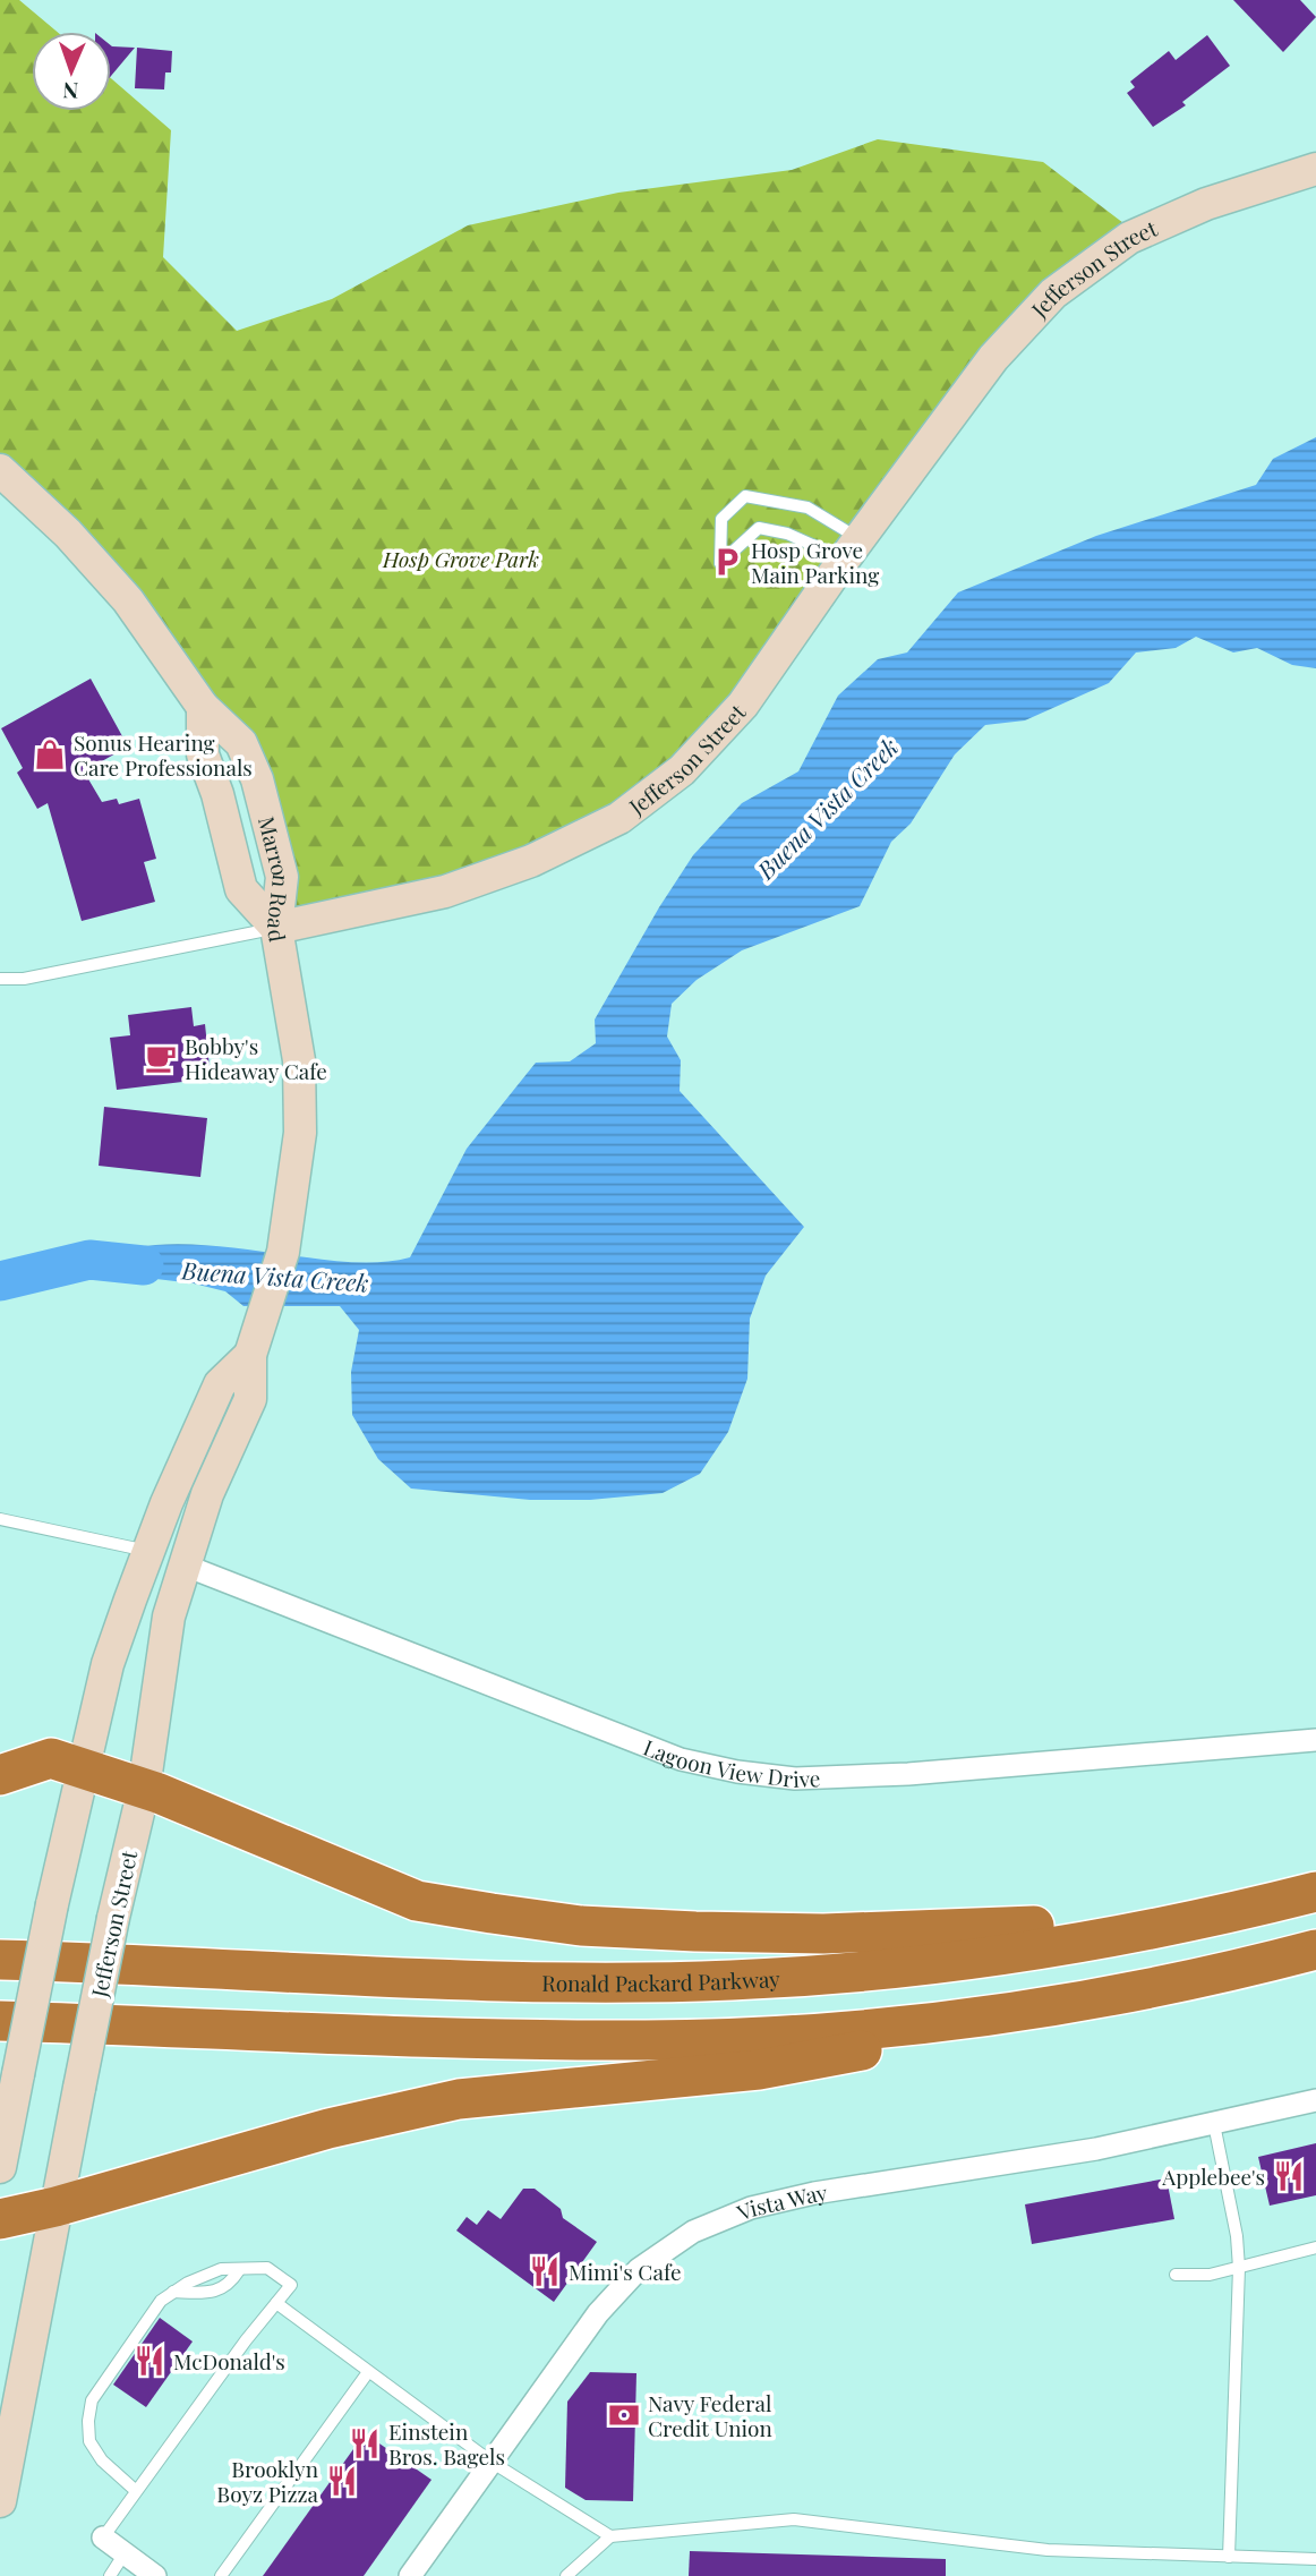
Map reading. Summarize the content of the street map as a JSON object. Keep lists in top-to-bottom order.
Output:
{
  "streets": {
    "highway": ["Ronald Packard Parkway"],
    "main road": ["Jefferson Street", "Marron Road"],
    "street": ["Lagoon View Drive", "Vista Way"]
  },
  "crossings": [
    ["Jefferson Street", "Marron Road"],
    ["Jefferson Street", "Lagoon View Drive"]
  ],
  "water": ["Buena Vista Creek"],
  "parks": ["Hosp Grove Park"],
  "places": {
    "parking": ["Hosp Grove Main Parking"],
    "shop": ["Sonus Hearing Care Professionals"],
    "cafe": ["Bobby's Hideaway Cafe"],
    "restaurant": [
      "Applebee's",
      "Mimi's Cafe",
      "McDonald's",
      "Einstein Bros. Bagels",
      "Brooklyn Boyz Pizza"
    ],
    "bank": ["Navy Federal Credit Union"]
  },
  "north": "bottom"
}
